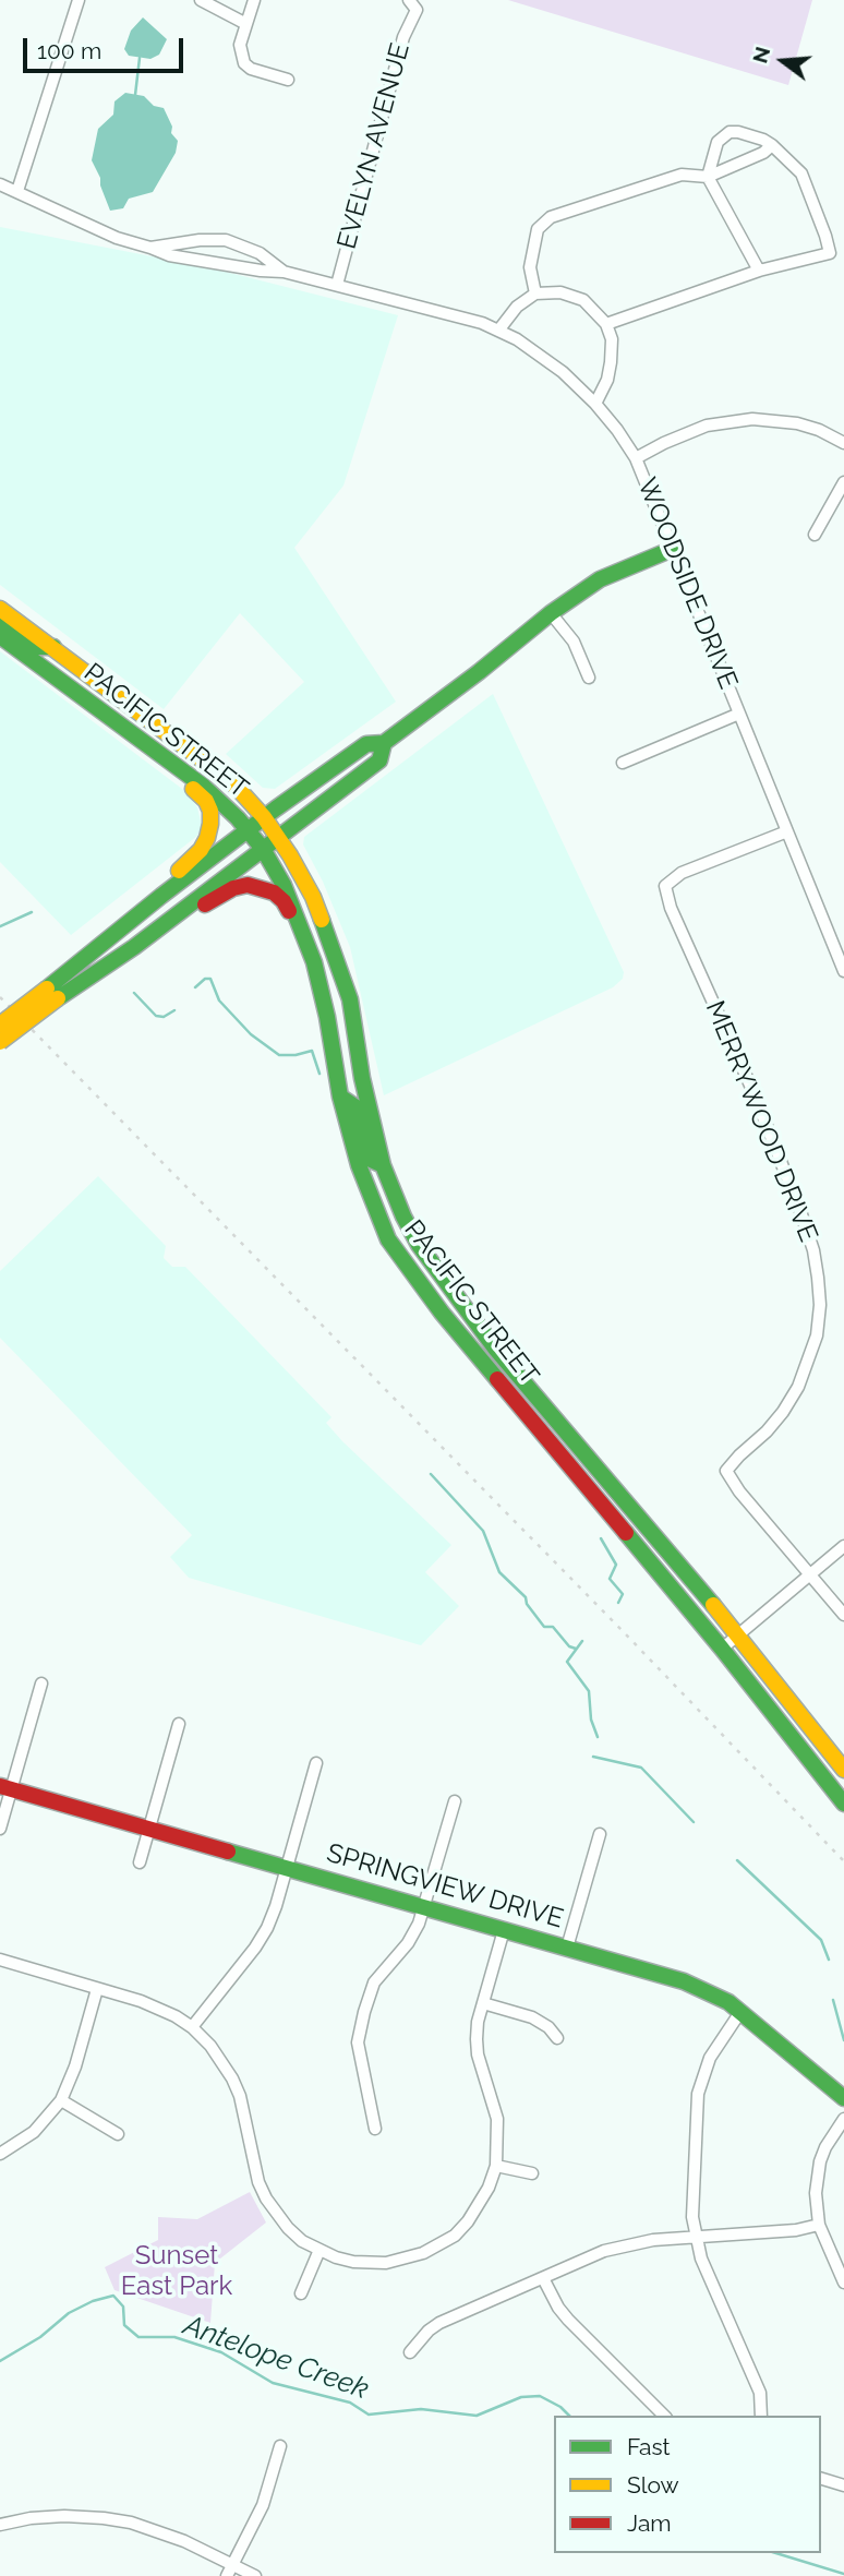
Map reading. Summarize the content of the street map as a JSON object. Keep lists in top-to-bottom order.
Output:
{
  "streets": {
    "main road": ["PACIFIC STREET", "SPRINGVIEW DRIVE"],
    "street": ["EVELYN AVENUE", "WOODSIDE DRIVE", "MERRYWOOD DRIVE"]
  },
  "crossings": [
    ["EVELYN AVENUE", "WOODSIDE DRIVE"],
    ["WOODSIDE DRIVE", "MERRYWOOD DRIVE"]
  ],
  "water": ["Antelope Creek"],
  "parks": ["Sunset East Park"],
  "legend": ["Fast", "Slow", "Jam"],
  "scale_bar": "100 m",
  "north": "left"
}
